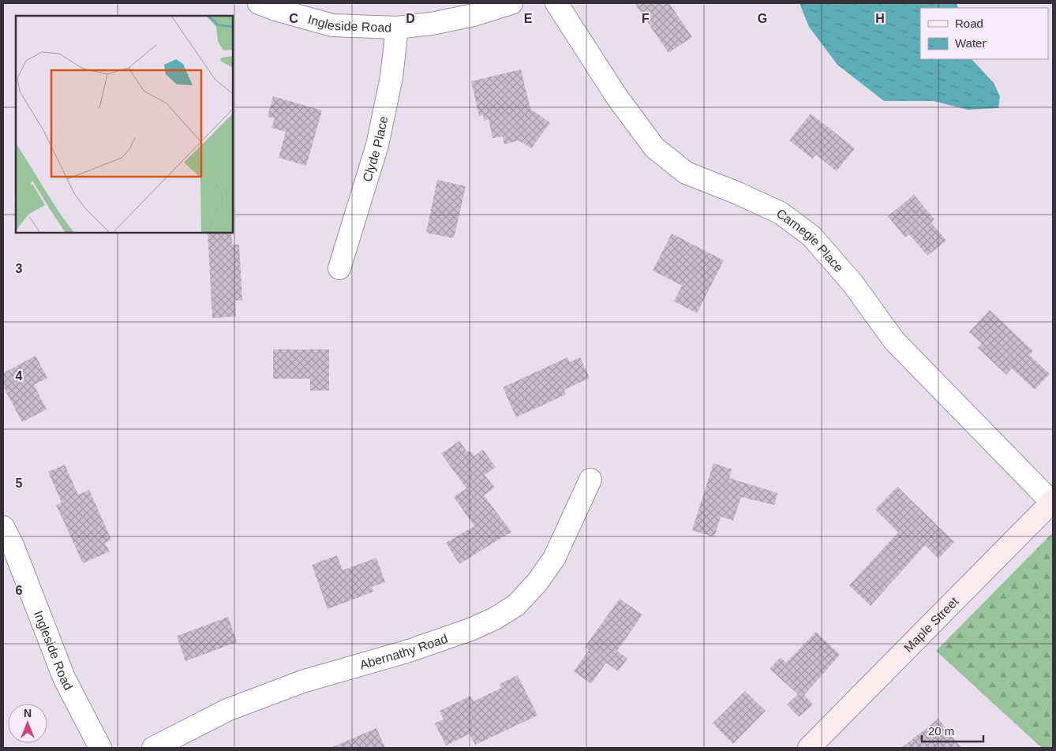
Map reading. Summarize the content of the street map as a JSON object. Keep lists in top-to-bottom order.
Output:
{
  "streets": {
    "main road": ["Maple Street"],
    "street": [
      "Ingleside Road",
      "Clyde Place",
      "Carnegie Place",
      "Abernathy Road"
    ]
  },
  "crossings": [
    ["Ingleside Road", "Clyde Place"],
    ["Carnegie Place", "Maple Street"]
  ],
  "legend": ["Road", "Water"],
  "scale_bar": "20 m",
  "north": "top",
  "grid": {
    "columns": [
      "C",
      "D",
      "E",
      "F",
      "G",
      "H"
    ],
    "rows": [
      "3",
      "4",
      "5",
      "6"
    ]
  }
}
